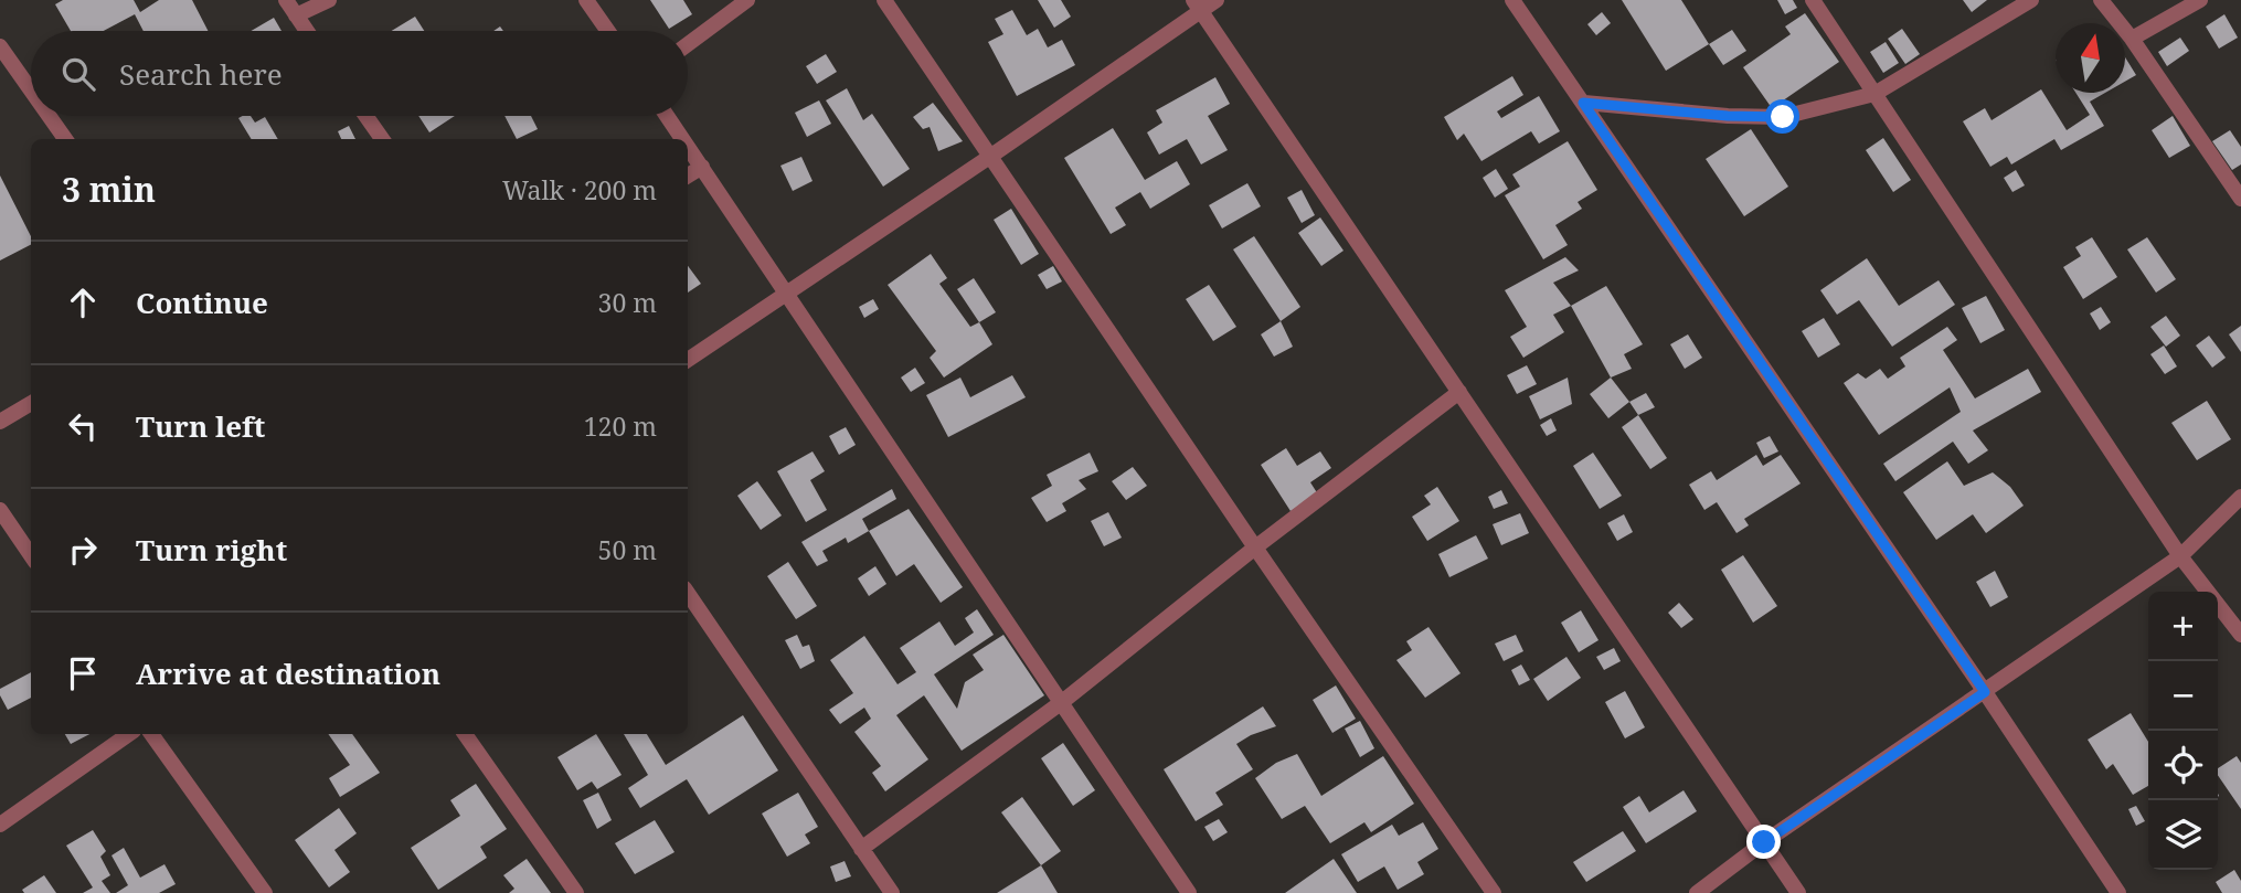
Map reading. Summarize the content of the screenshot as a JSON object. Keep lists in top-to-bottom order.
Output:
{
  "north": "top",
  "page": {
    "search": "Search here",
    "heading": ["3 min", "Walk · 200 m"],
    "list": [
      ["Continue", "30 m"],
      ["Turn left", "120 m"],
      ["Turn right", "50 m"],
      "Arrive at destination"
    ],
    "map_buttons": ["+", "−"]
  }
}
